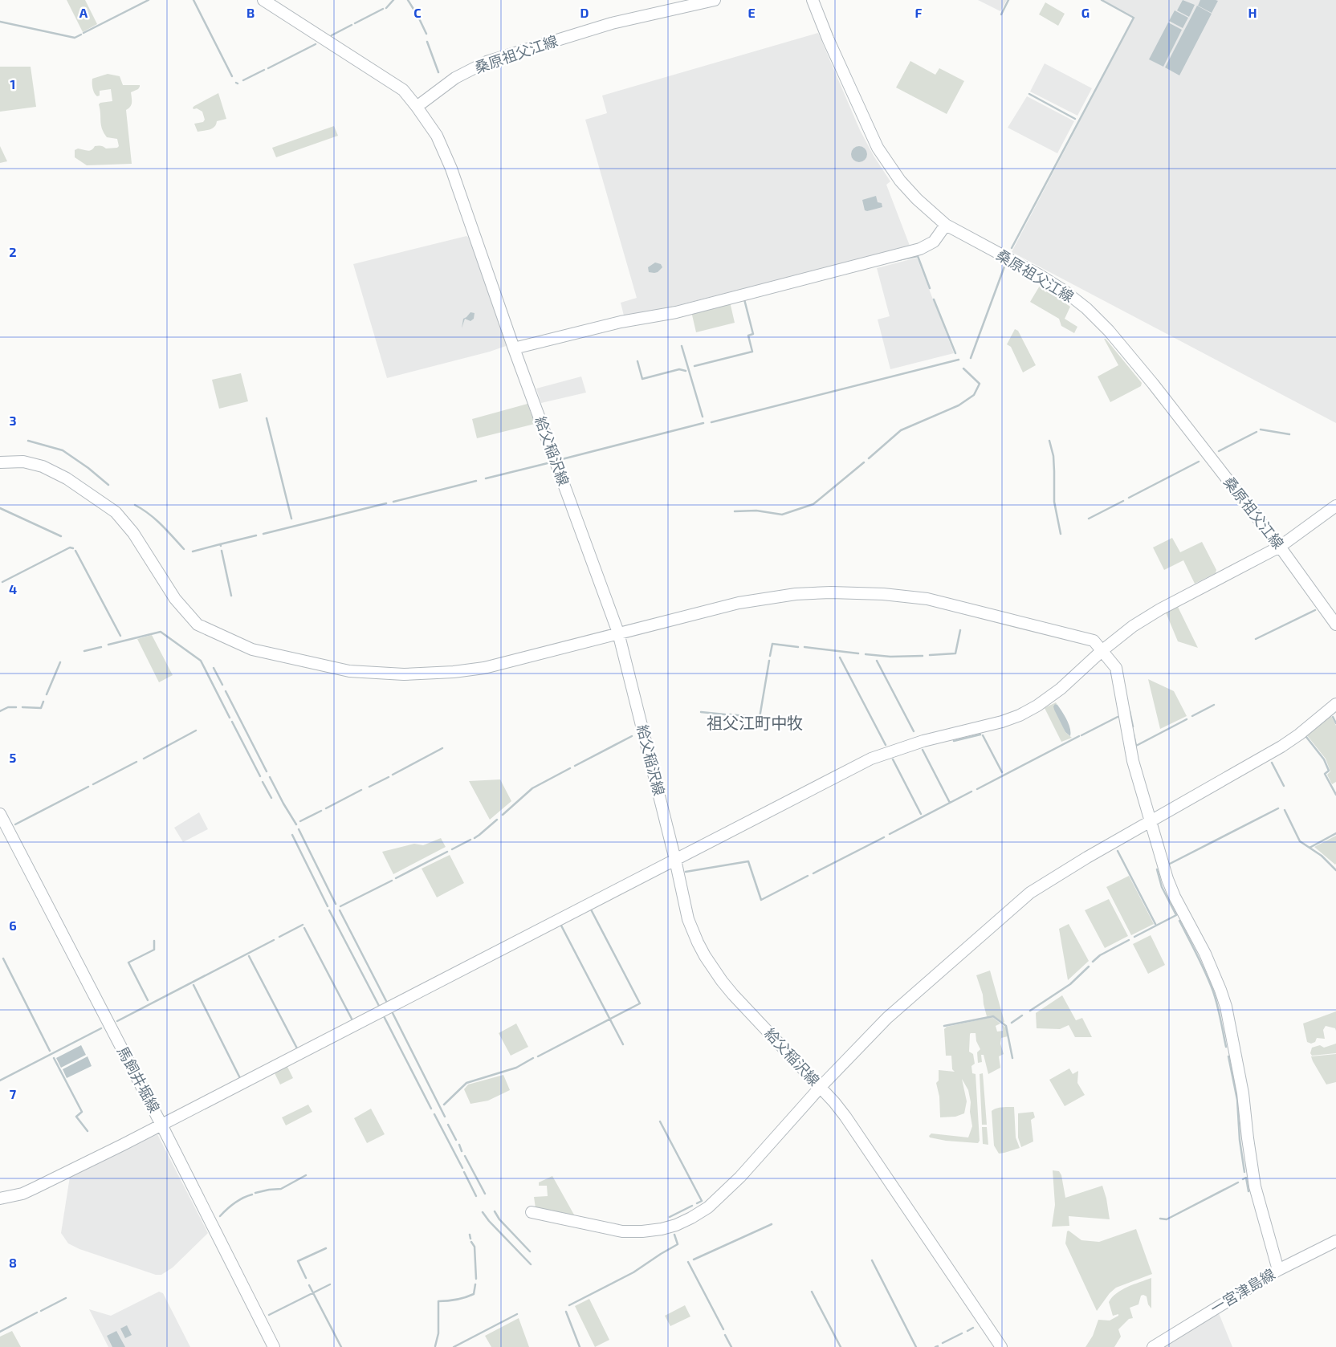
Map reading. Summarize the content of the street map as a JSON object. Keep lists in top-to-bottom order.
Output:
{
  "streets": {
    "street": [
      "桑原祖父江線",
      "給父稲沢線",
      "馬飼井堀線",
      "一宮津島線"
    ]
  },
  "crossings": [
    ["桑原祖父江線", "給父稲沢線"]
  ],
  "districts": ["祖父江町中牧"],
  "grid": {
    "columns": [
      "A",
      "B",
      "C",
      "D",
      "E",
      "F",
      "G",
      "H"
    ],
    "rows": [
      "1",
      "2",
      "3",
      "4",
      "5",
      "6",
      "7",
      "8"
    ]
  }
}
